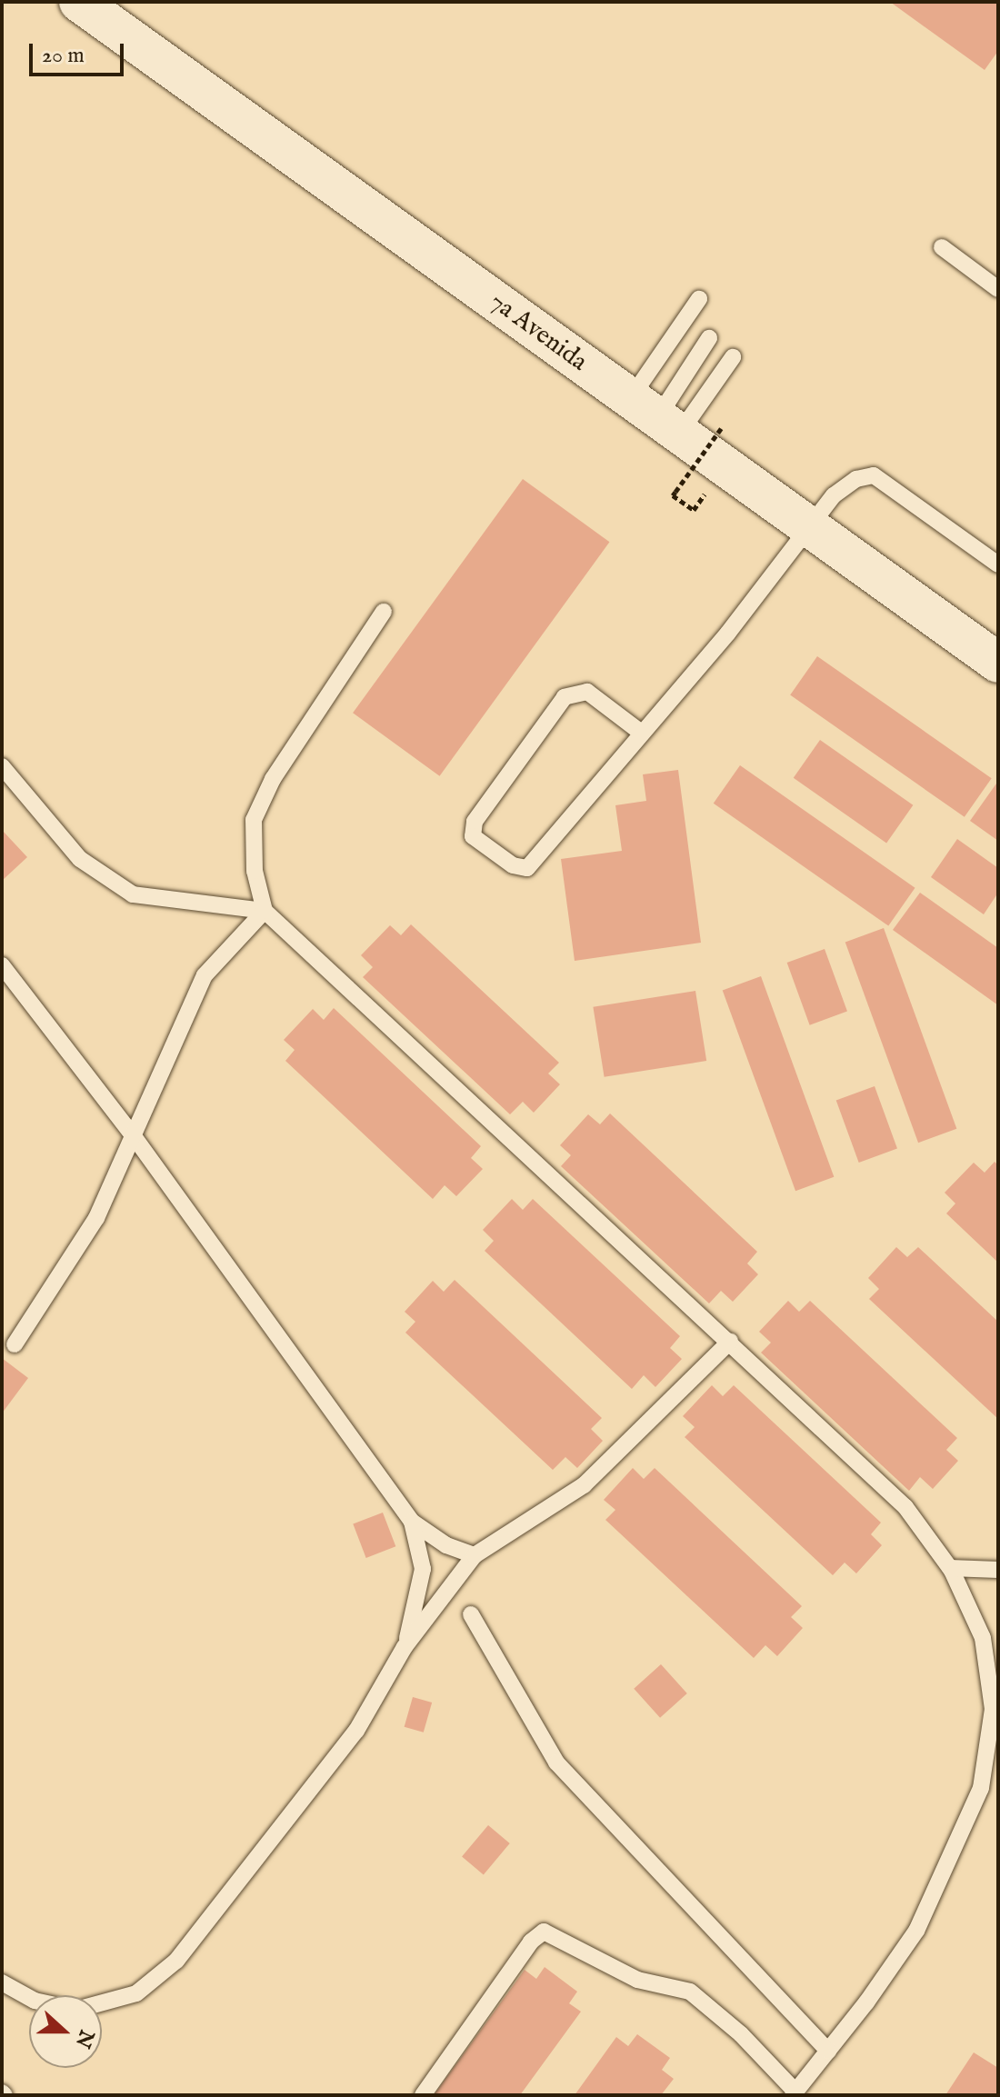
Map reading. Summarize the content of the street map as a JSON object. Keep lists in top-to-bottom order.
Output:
{
  "streets": {
    "main road": ["7a Avenida"]
  },
  "scale_bar": "20 m",
  "north": "right"
}
